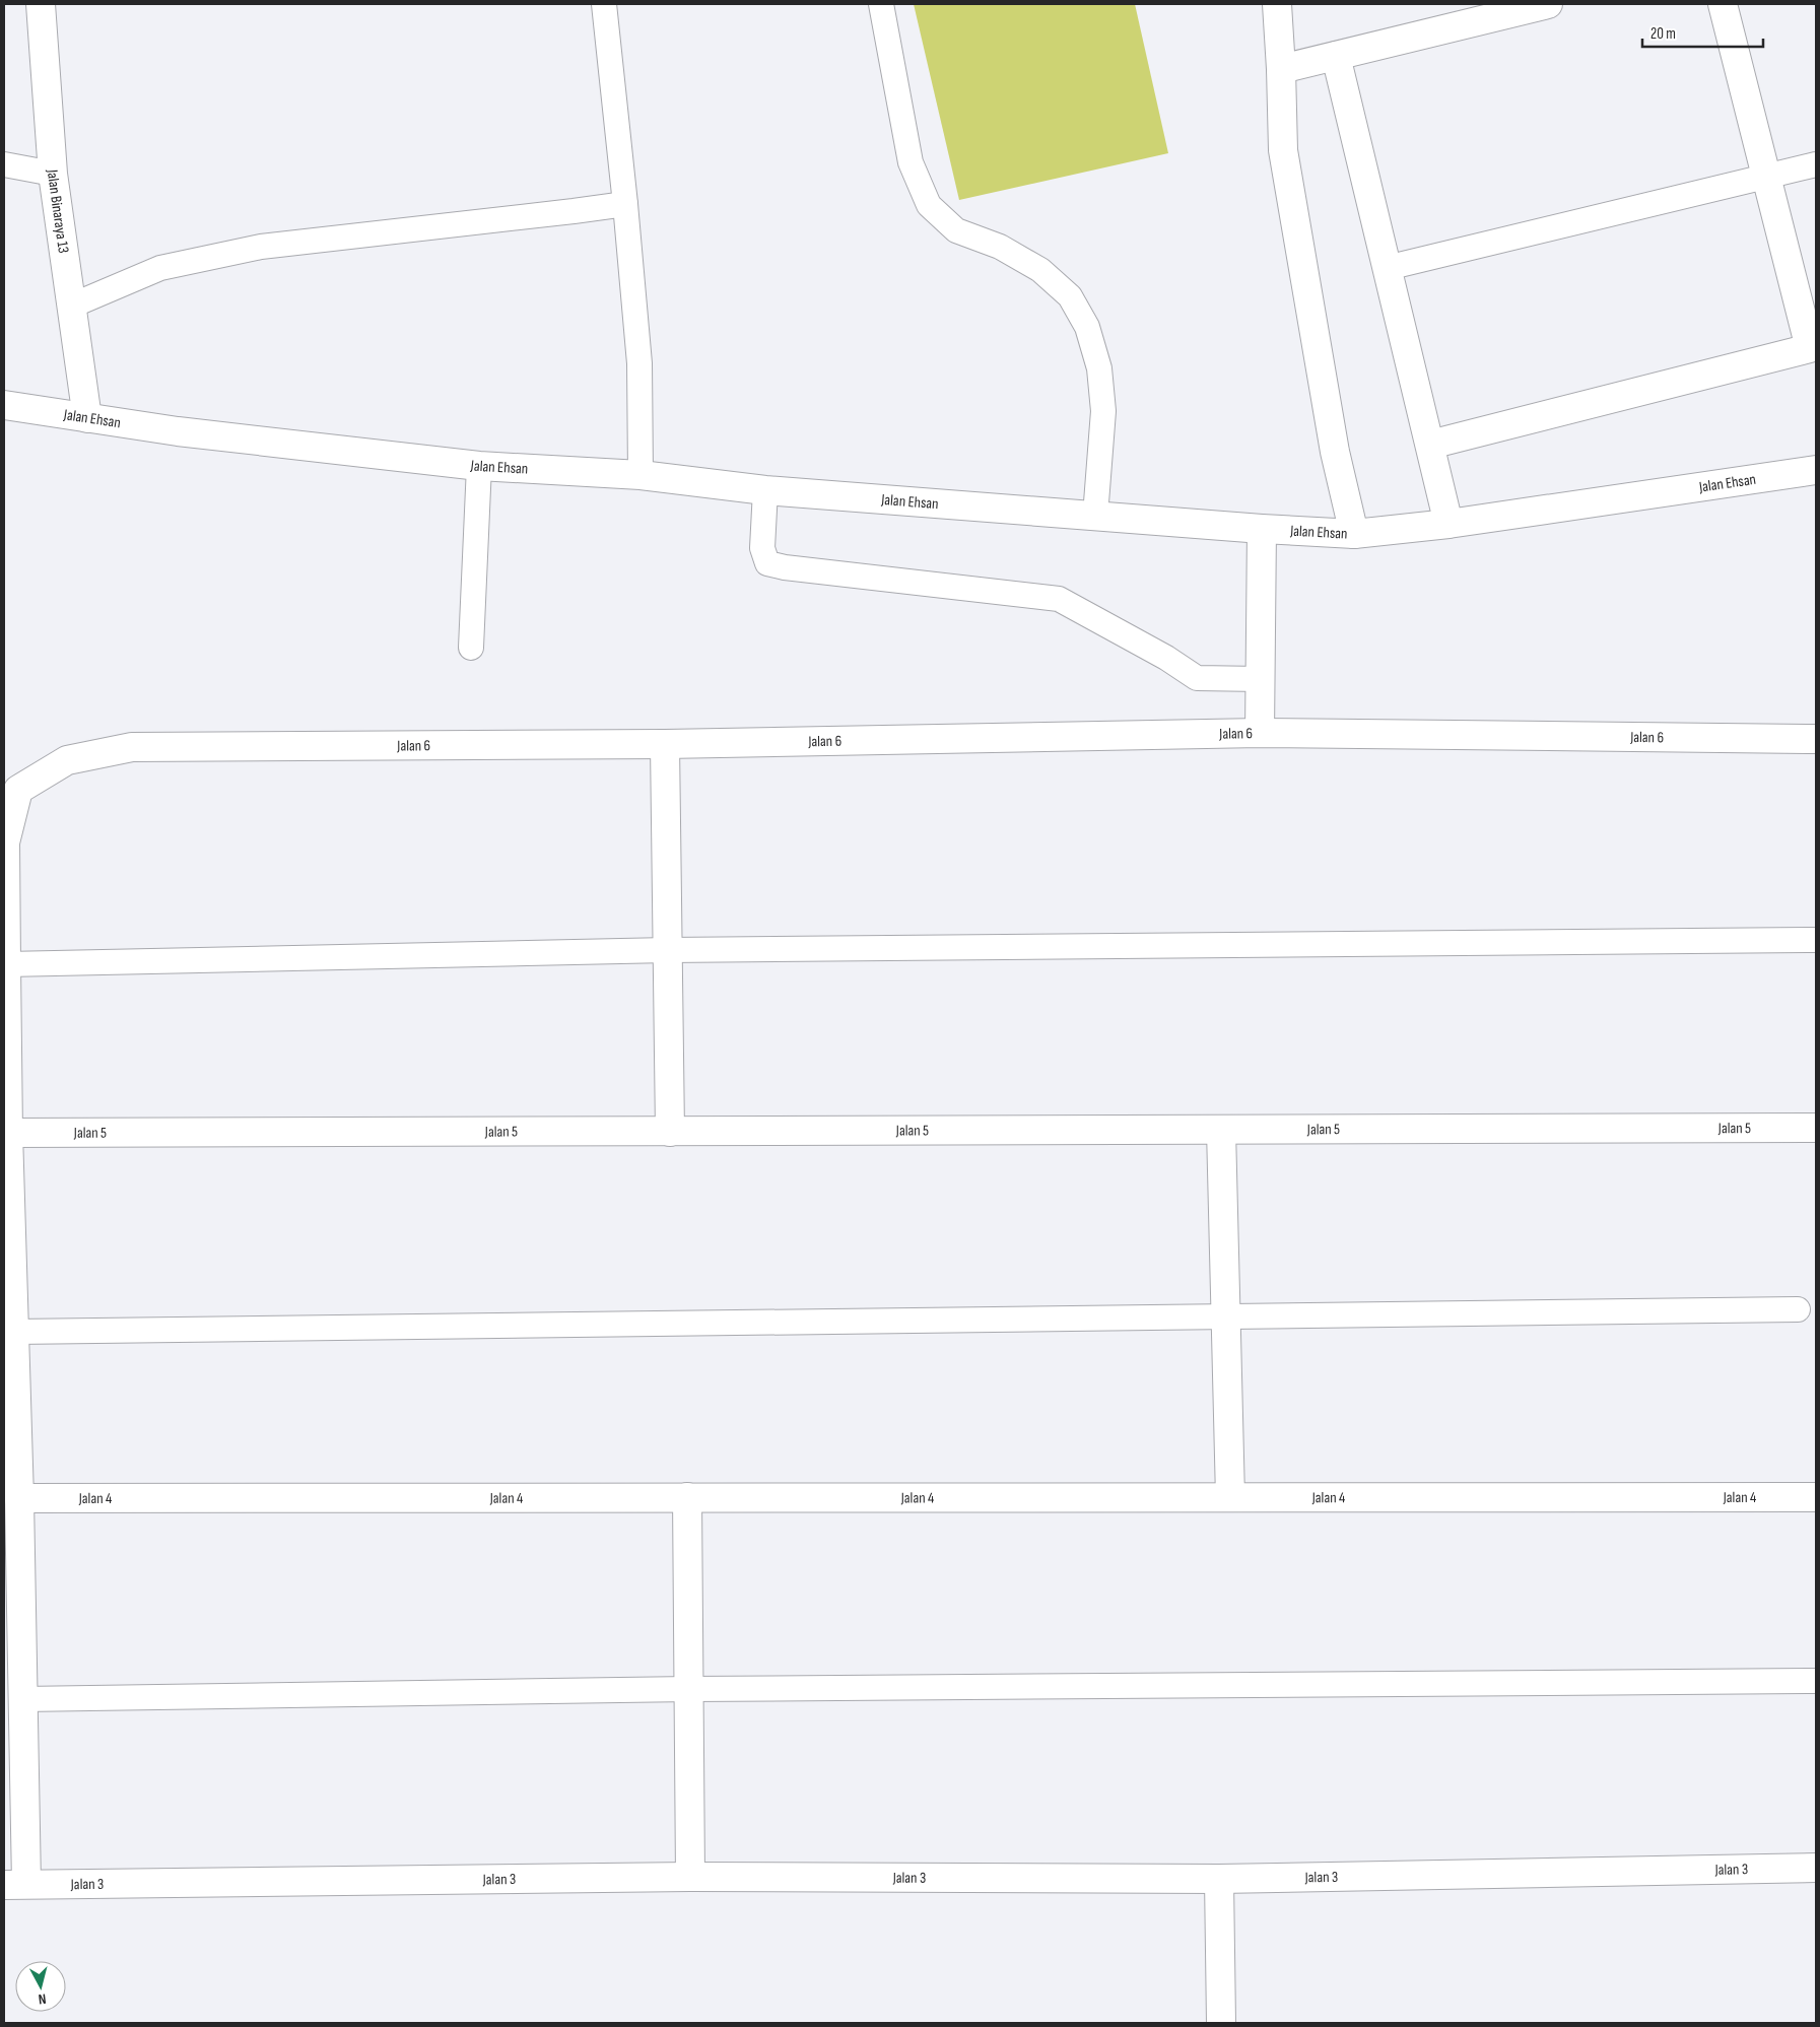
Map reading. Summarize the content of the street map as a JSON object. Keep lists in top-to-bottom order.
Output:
{
  "streets": {
    "street": [
      "Jalan Binaraya 13",
      "Jalan Ehsan",
      "Jalan 6",
      "Jalan 5",
      "Jalan 4",
      "Jalan 3"
    ]
  },
  "crossings": [
    ["Jalan Binaraya 13", "Jalan Ehsan"],
    ["Jalan 6", "Jalan 5"],
    ["Jalan 6", "Jalan 4"],
    ["Jalan 6", "Jalan 3"]
  ],
  "scale_bar": "20 m",
  "north": "bottom"
}
